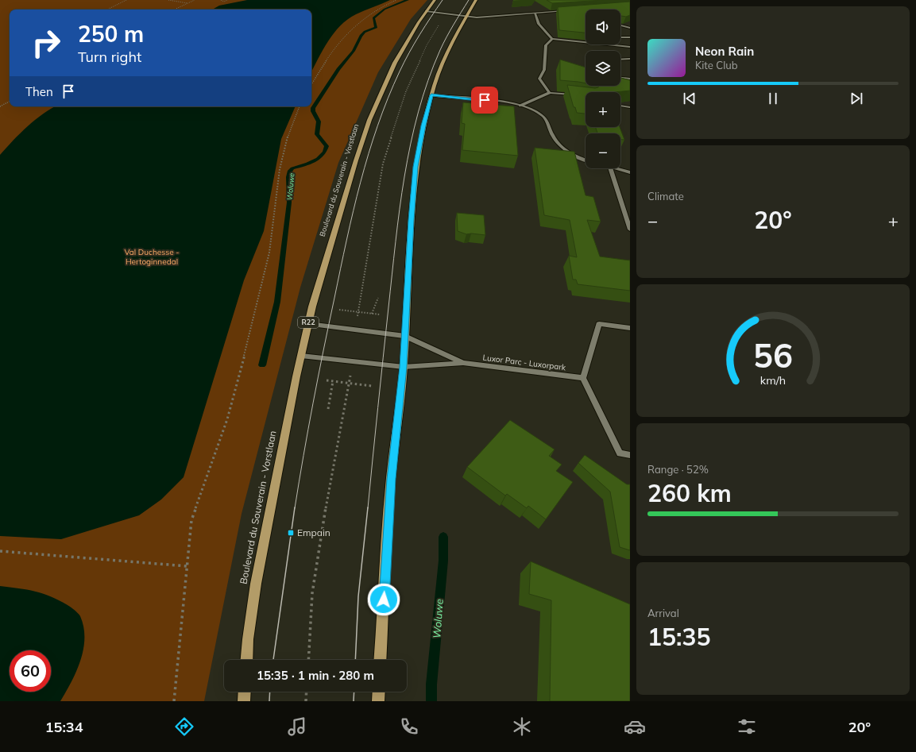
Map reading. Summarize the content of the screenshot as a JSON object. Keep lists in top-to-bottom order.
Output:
{
  "streets": {
    "main road": ["Boulevard du Souverain - Vorstlaan", "R22"],
    "street": ["Luxor Parc - Luxorpark"]
  },
  "water": ["Woluwe"],
  "parks": ["Val Duchesse - Hertoginnedal"],
  "places": {
    "transit": ["Empain"]
  },
  "page": {
    "map_buttons": ["+", "−"],
    "turn": ["250 m", "Turn right"],
    "song": ["Neon Rain", "Kite Club"],
    "then": "Then",
    "tile": [
      "Climate",
      ["Range · 52%", "260 km"],
      ["Arrival", "15:35"]
    ],
    "heat": ["−", "20°", "+"],
    "limit": "60",
    "trip": "15:35 · 1 min · 280 m",
    "tabs": ["15:34", "20°"],
    "gauge": ["56", "km/h"]
  }
}
